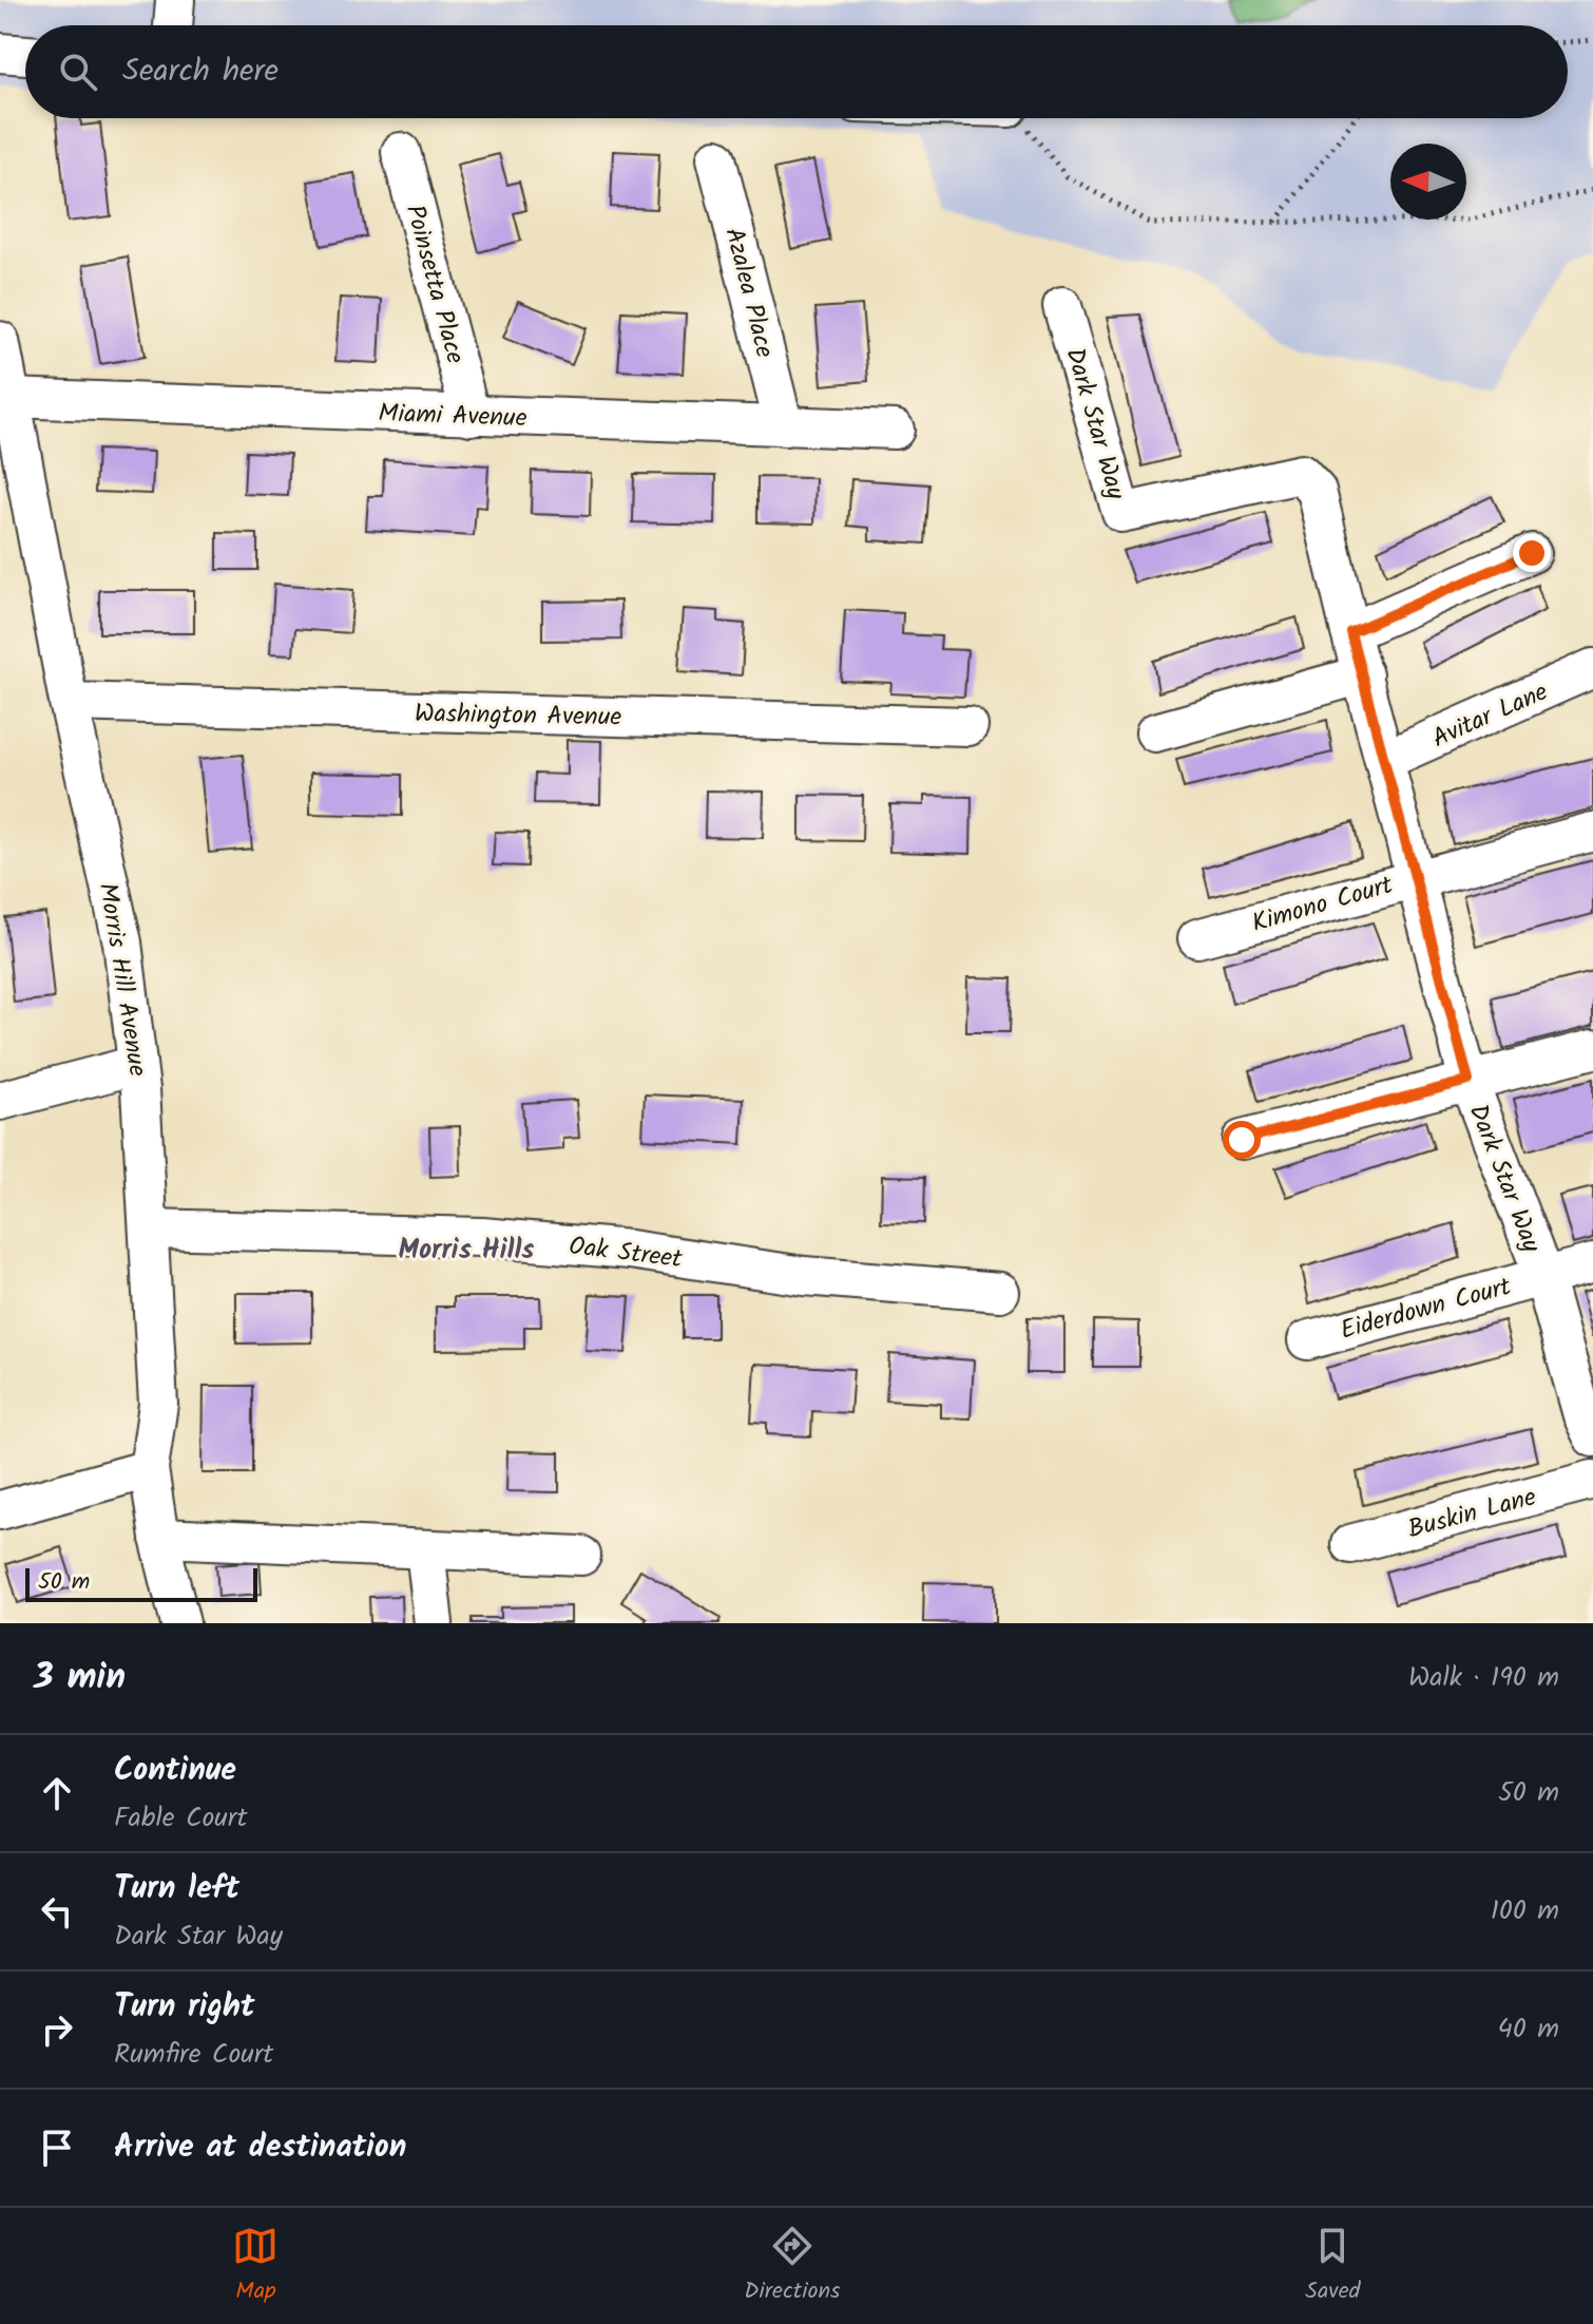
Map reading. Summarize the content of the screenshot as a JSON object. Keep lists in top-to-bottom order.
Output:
{
  "streets": {
    "street": [
      "Poinsetta Place",
      "Azalea Place",
      "Miami Avenue",
      "Dark Star Way",
      "Washington Avenue",
      "Avitar Lane",
      "Kimono Court",
      "Morris Hill Avenue",
      "Oak Street",
      "Eiderdown Court",
      "Buskin Lane"
    ]
  },
  "crossings": [
    ["Poinsetta Place", "Miami Avenue"],
    ["Azalea Place", "Miami Avenue"],
    ["Miami Avenue", "Morris Hill Avenue"],
    ["Dark Star Way", "Avitar Lane"],
    ["Dark Star Way", "Kimono Court"],
    ["Dark Star Way", "Eiderdown Court"],
    ["Washington Avenue", "Morris Hill Avenue"],
    ["Morris Hill Avenue", "Oak Street"]
  ],
  "districts": ["Morris Hills"],
  "scale_bar": "50 m",
  "north": "left",
  "page": {
    "search": "Search here",
    "scale": "50 m",
    "heading": ["3 min", "Walk · 190 m"],
    "list": [
      ["Continue", "Fable Court", "50 m"],
      ["Turn left", "Dark Star Way", "100 m"],
      ["Turn right", "Rumfire Court", "40 m"],
      "Arrive at destination"
    ],
    "nav": ["Map", "Directions", "Saved"]
  }
}
